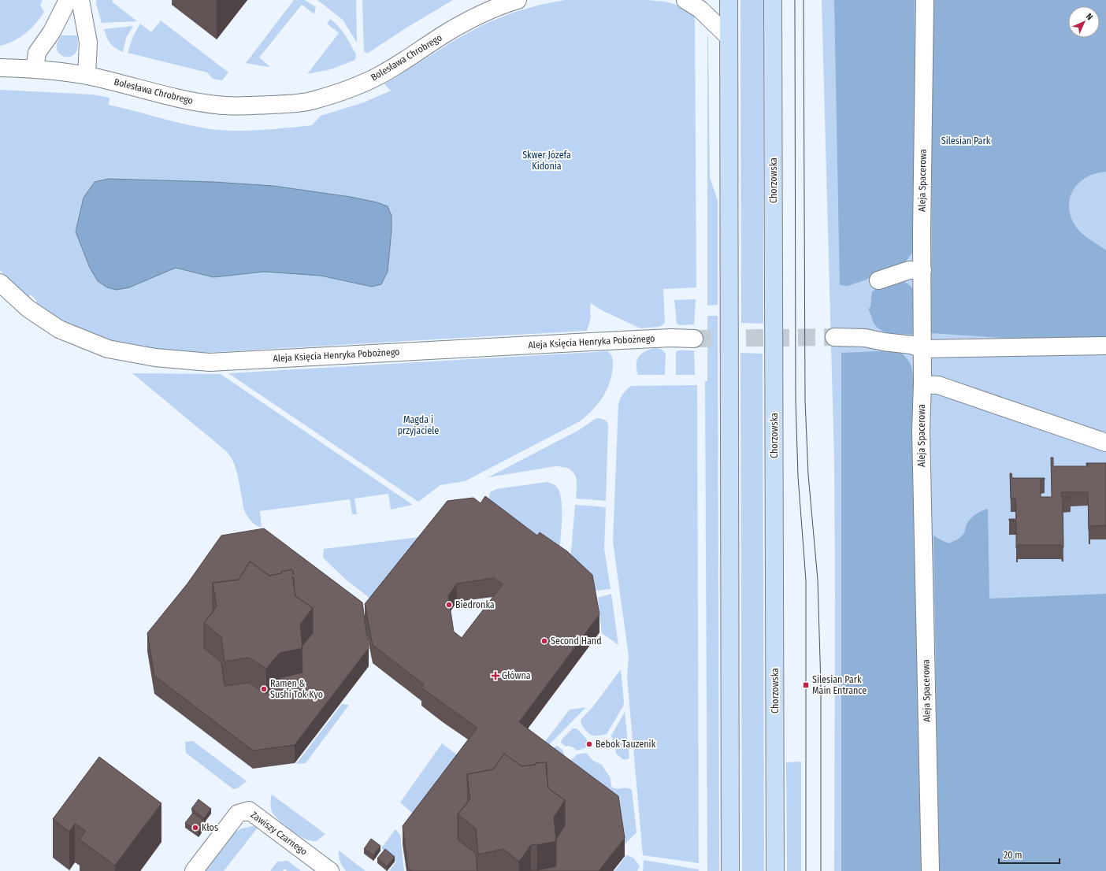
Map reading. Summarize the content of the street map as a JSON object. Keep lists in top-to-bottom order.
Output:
{
  "streets": {
    "main road": ["Chorzowska"],
    "street": [
      "Bolesława Chrobrego",
      "Aleja Spacerowa",
      "Aleja Księcia Henryka Pobożnego",
      "Zawiszy Czarnego"
    ]
  },
  "parks": ["Silesian Park", "Skwer Józefa Kidonia", "Magda i przyjaciele"],
  "places": {
    "other": [
      "Biedronka",
      "Second Hand",
      "Ramen & Sushi Tok Kyo",
      "Bebok Tauzenik",
      "Kłos"
    ],
    "health": ["Główna"],
    "transit": ["Silesian Park Main Entrance"]
  },
  "scale_bar": "20 m",
  "north": "top right"
}
